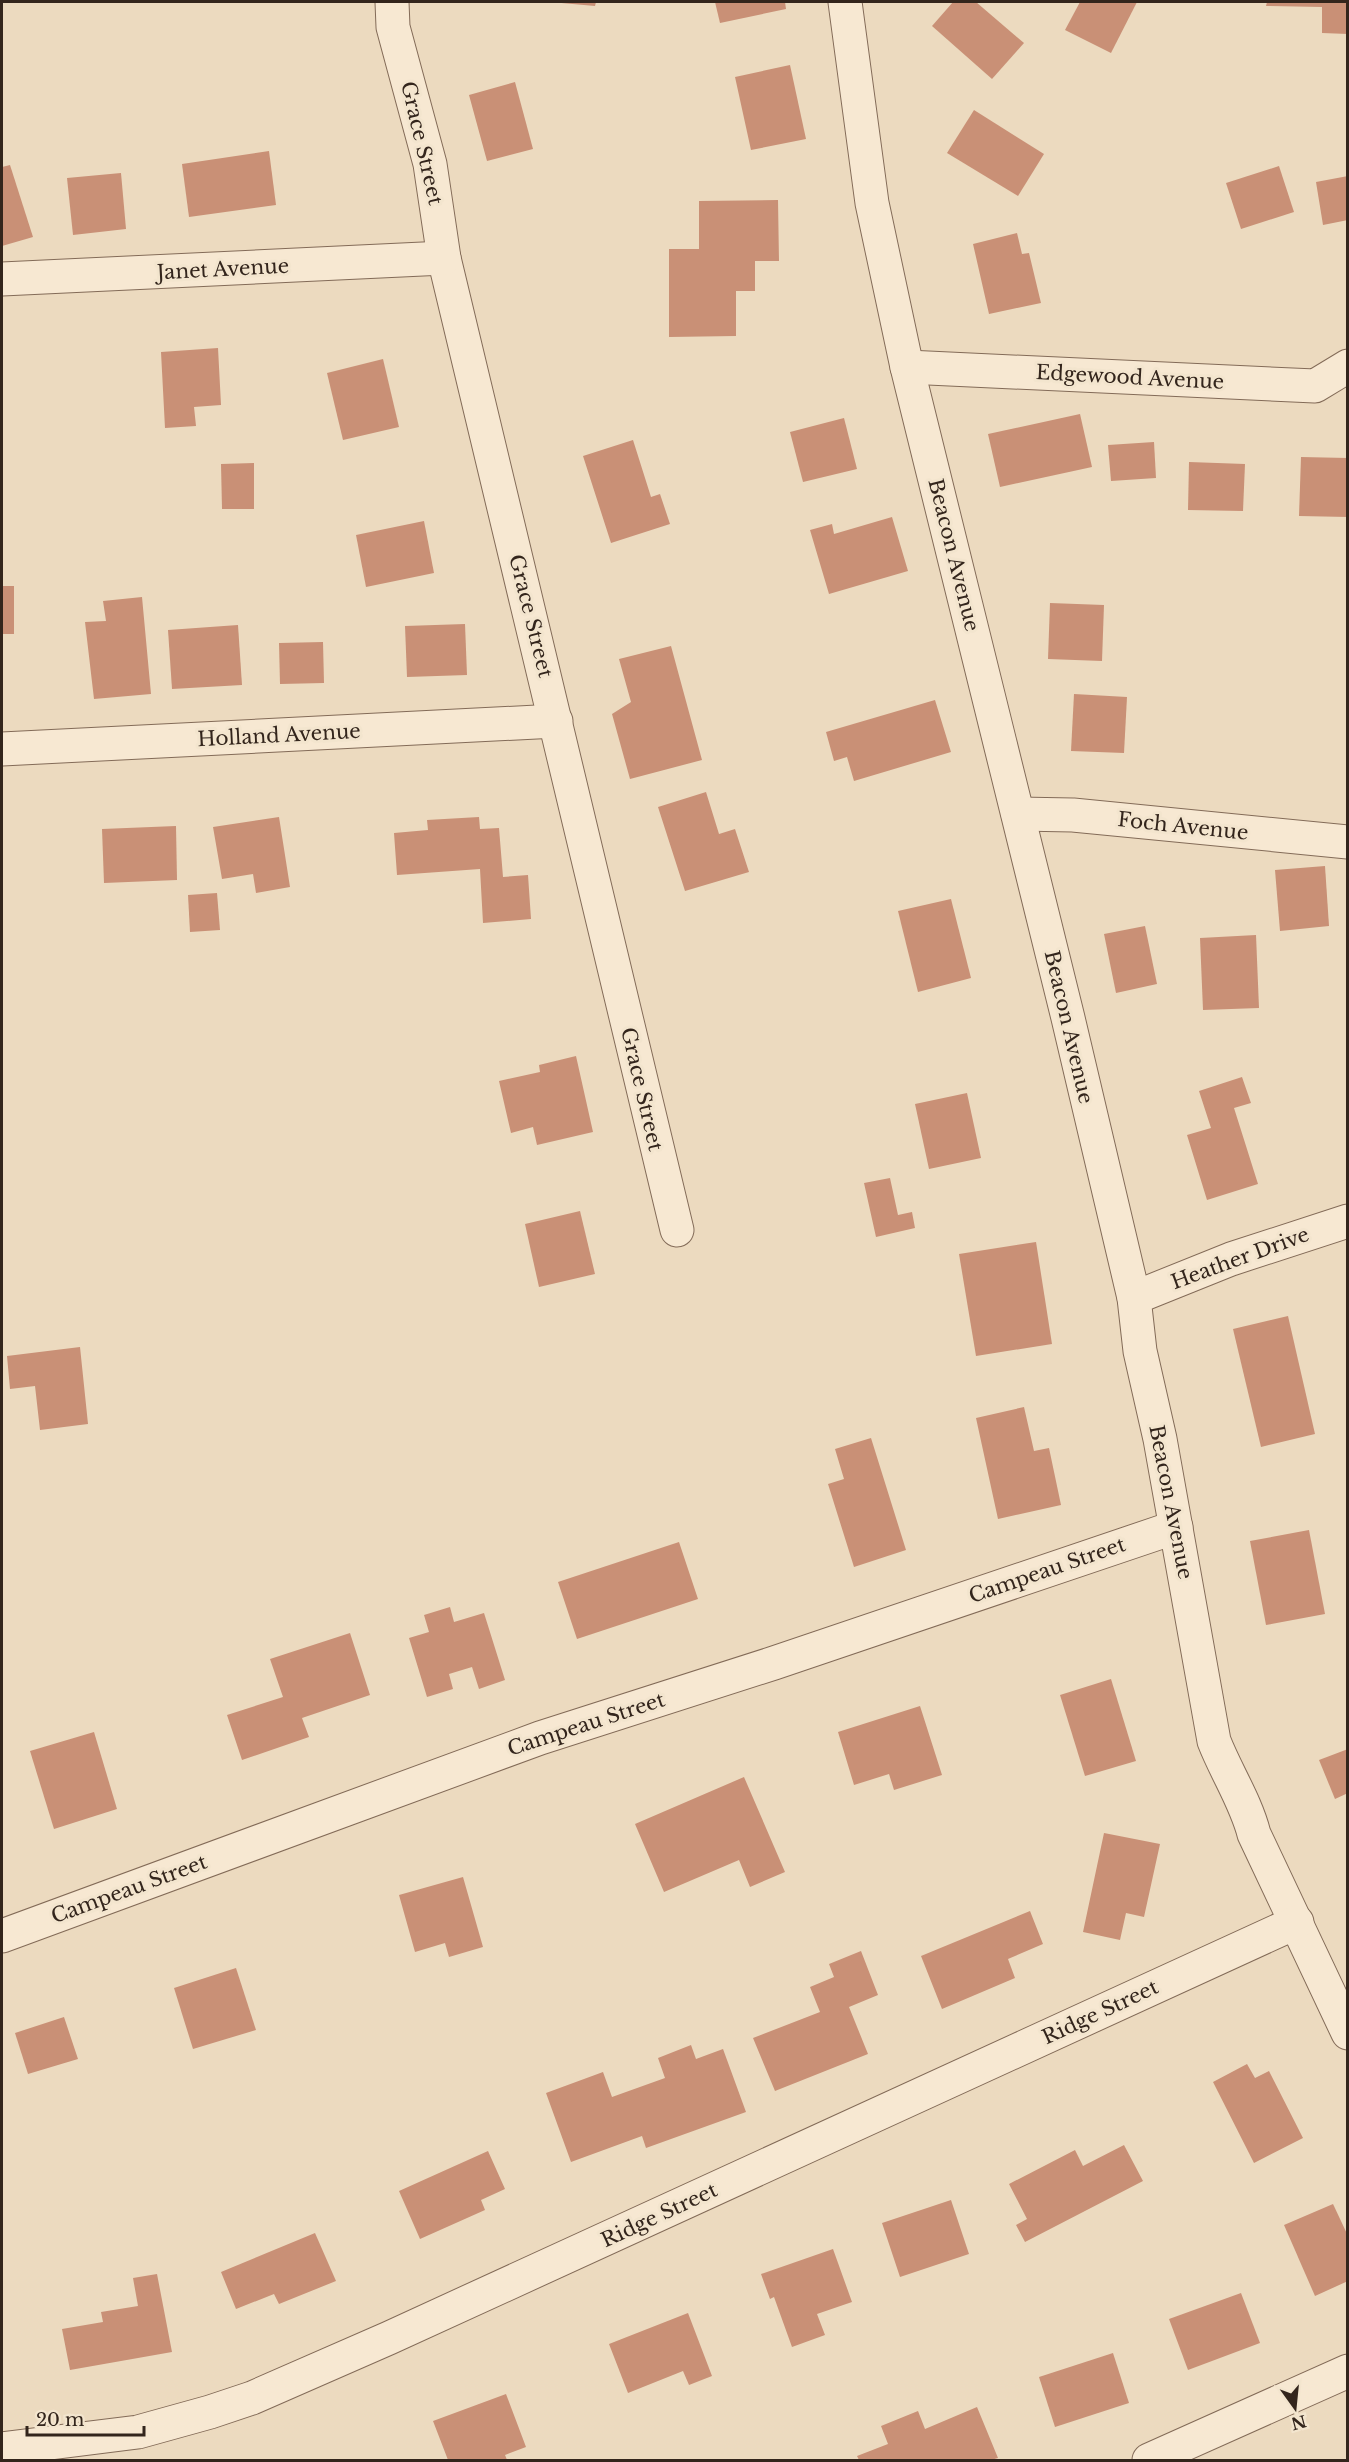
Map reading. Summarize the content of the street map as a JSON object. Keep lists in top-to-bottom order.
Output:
{
  "streets": {
    "street": [
      "Grace Street",
      "Janet Avenue",
      "Edgewood Avenue",
      "Beacon Avenue",
      "Holland Avenue",
      "Foch Avenue",
      "Heather Drive",
      "Campeau Street",
      "Ridge Street"
    ]
  },
  "crossings": [
    ["Grace Street", "Janet Avenue"],
    ["Grace Street", "Holland Avenue"],
    ["Edgewood Avenue", "Beacon Avenue"],
    ["Beacon Avenue", "Foch Avenue"],
    ["Beacon Avenue", "Heather Drive"],
    ["Beacon Avenue", "Campeau Street"],
    ["Beacon Avenue", "Ridge Street"]
  ],
  "scale_bar": "20 m",
  "north": "bottom"
}
